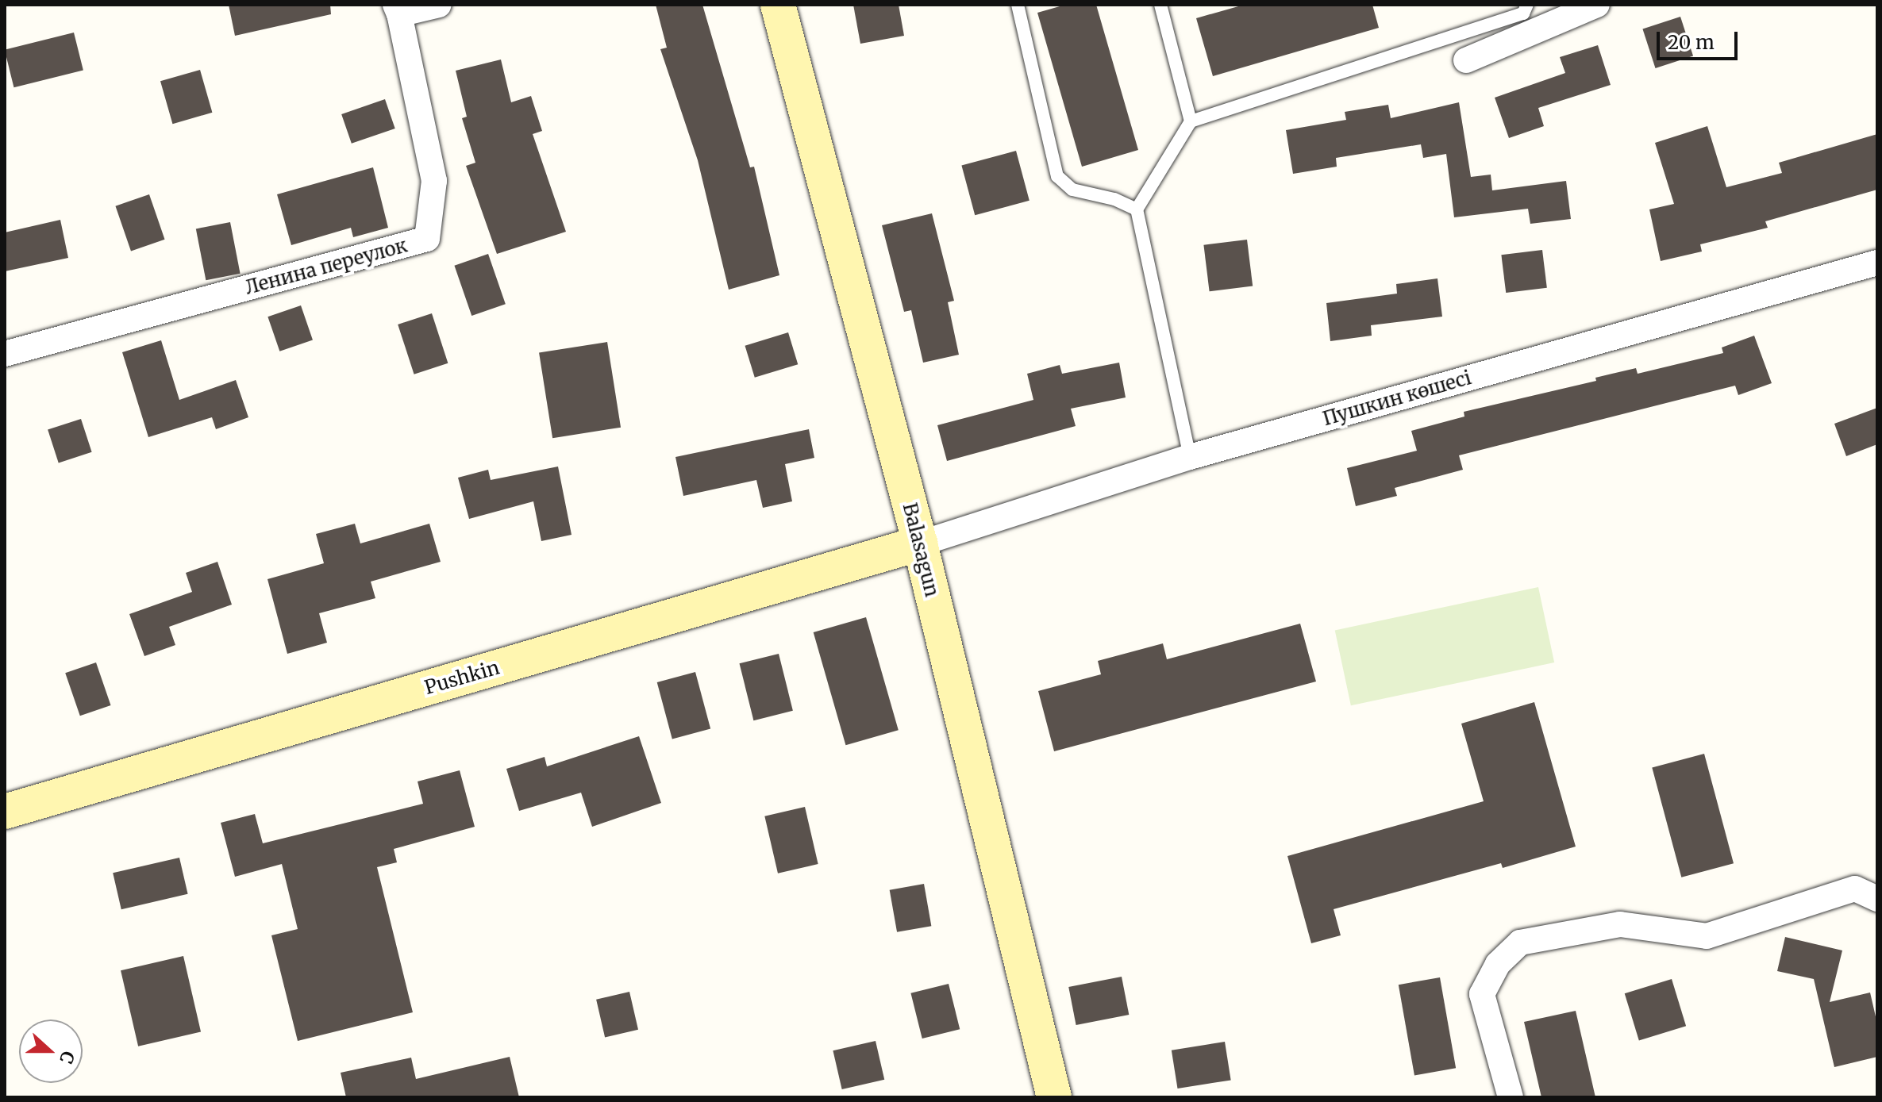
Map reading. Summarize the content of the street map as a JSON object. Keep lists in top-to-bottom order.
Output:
{
  "streets": {
    "street": [
      "Ленина переулок",
      "Пушкин көшесі",
      "Balasagun",
      "Pushkin"
    ]
  },
  "crossings": [
    ["Пушкин көшесі", "Balasagun"],
    ["Пушкин көшесі", "Pushkin"],
    ["Balasagun", "Pushkin"]
  ],
  "scale_bar": "20 m",
  "north": "right"
}
